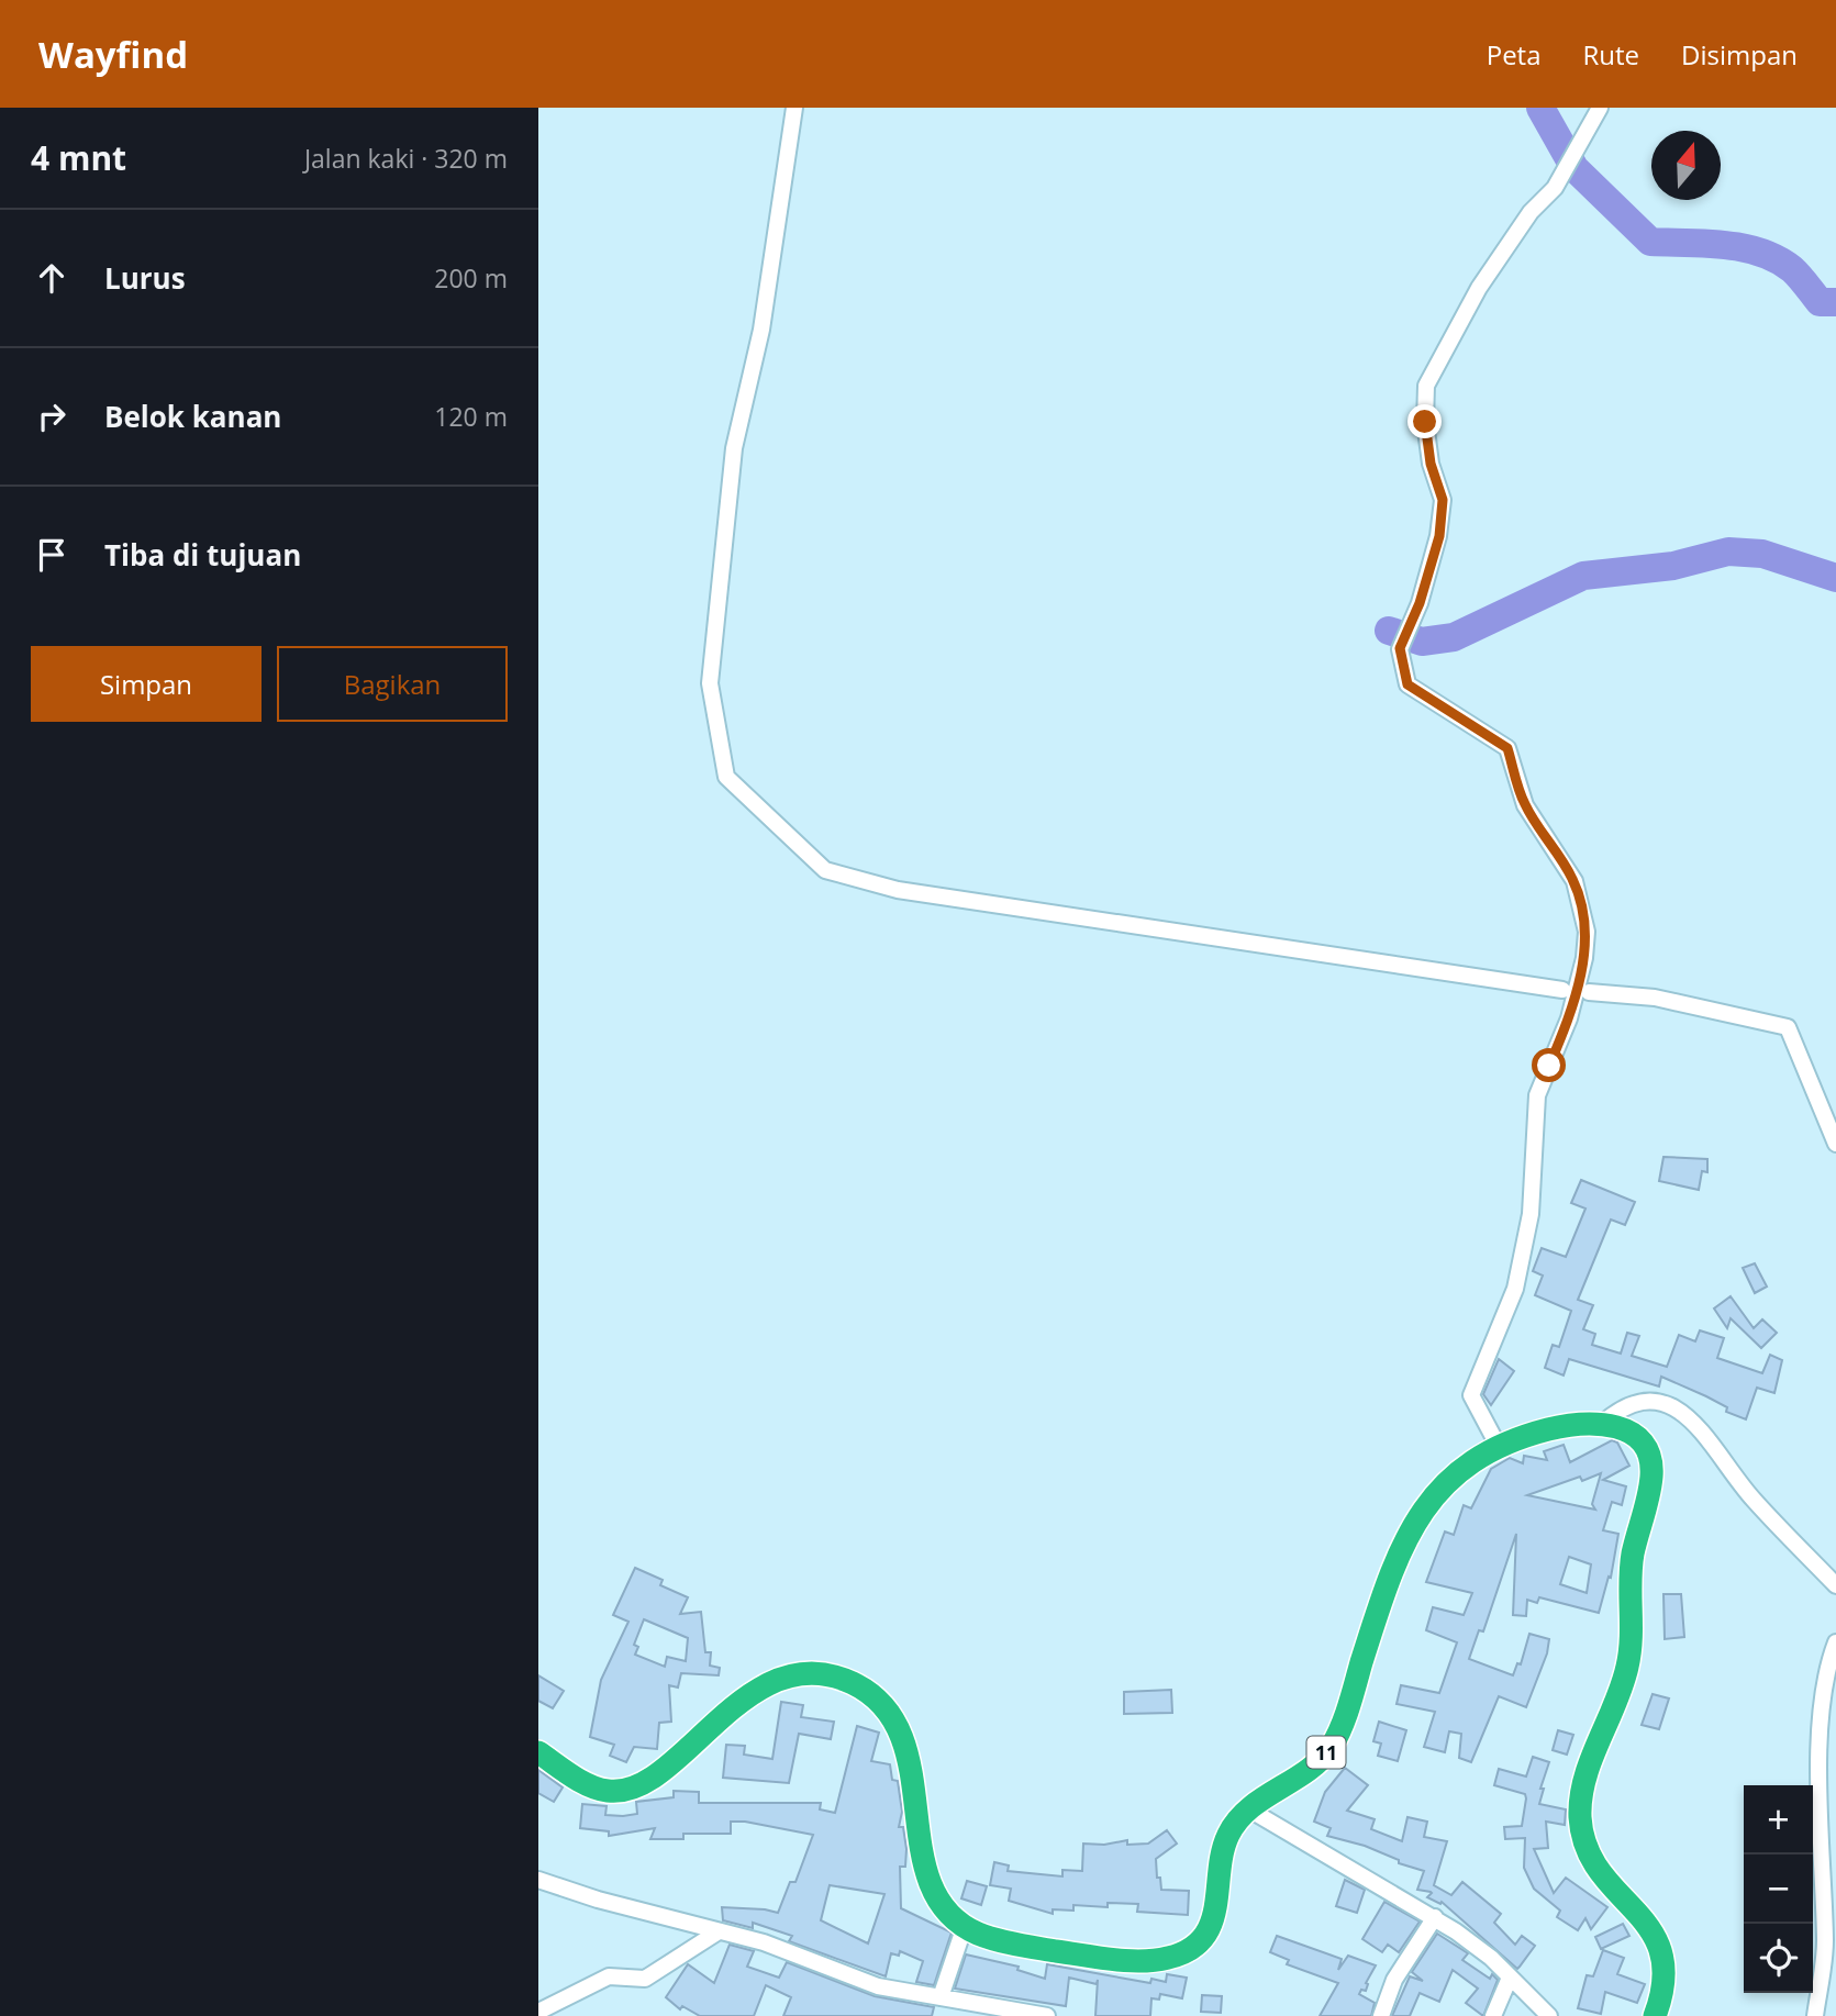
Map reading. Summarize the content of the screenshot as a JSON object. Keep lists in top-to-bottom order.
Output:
{
  "streets": {
    "highway": ["11"]
  },
  "north": "top",
  "page": {
    "header": "Wayfind",
    "nav": ["Peta", "Rute", "Disimpan"],
    "heading": ["4 mnt", "Jalan kaki · 320 m"],
    "list": [
      ["Lurus", "200 m"],
      ["Belok kanan", "120 m"],
      "Tiba di tujuan"
    ],
    "buttons": ["Simpan", "Bagikan"],
    "map_buttons": ["+", "−"]
  }
}
